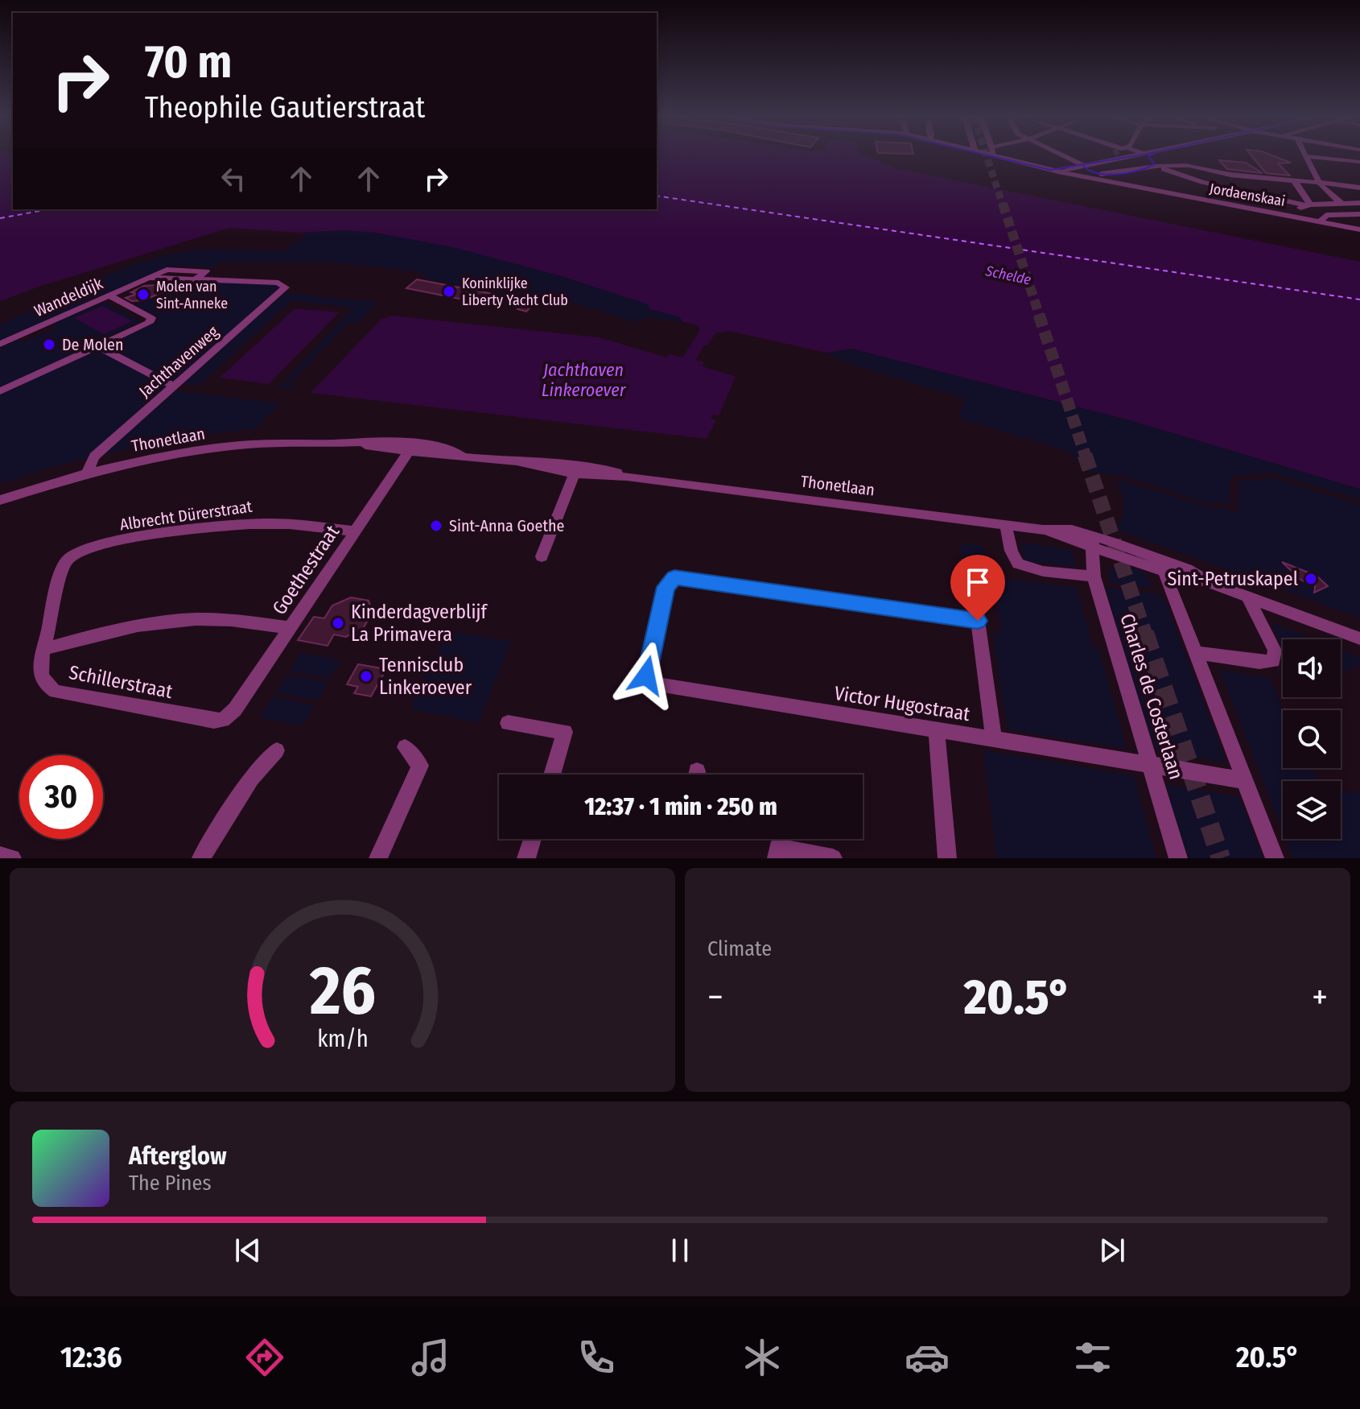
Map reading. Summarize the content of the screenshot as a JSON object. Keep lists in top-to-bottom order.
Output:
{
  "streets": {
    "street": [
      "Jordaenskaai",
      "Wandeldijk",
      "Jachthavenweg",
      "Thonetlaan",
      "Albrecht Dürerstraat",
      "Goethestraat",
      "Schillerstraat",
      "Charles de Costerlaan",
      "Victor Hugostraat"
    ]
  },
  "crossings": [
    ["Wandeldijk", "Jachthavenweg"],
    ["Jachthavenweg", "Thonetlaan"],
    ["Thonetlaan", "Goethestraat"],
    ["Thonetlaan", "Charles de Costerlaan"],
    ["Albrecht Dürerstraat", "Goethestraat"],
    ["Albrecht Dürerstraat", "Schillerstraat"],
    ["Goethestraat", "Schillerstraat"],
    ["Charles de Costerlaan", "Victor Hugostraat"]
  ],
  "water": ["Schelde", "Jachthaven Linkeroever"],
  "places": [
    "Koninklijke Liberty Yacht Club",
    "Molen van Sint-Anneke",
    "De Molen",
    "Sint-Anna Goethe",
    "Sint-Petruskapel",
    "Kinderdagverblijf La Primavera",
    "Tennisclub Linkeroever"
  ],
  "page": {
    "turn": ["70 m", "Theophile Gautierstraat"],
    "limit": "30",
    "trip": "12:37 · 1 min · 250 m",
    "tile": "Climate",
    "heat": ["−", "20.5°", "+"],
    "song": ["Afterglow", "The Pines"],
    "tabs": ["12:36", "20.5°"],
    "gauge": ["26", "km/h"]
  }
}
